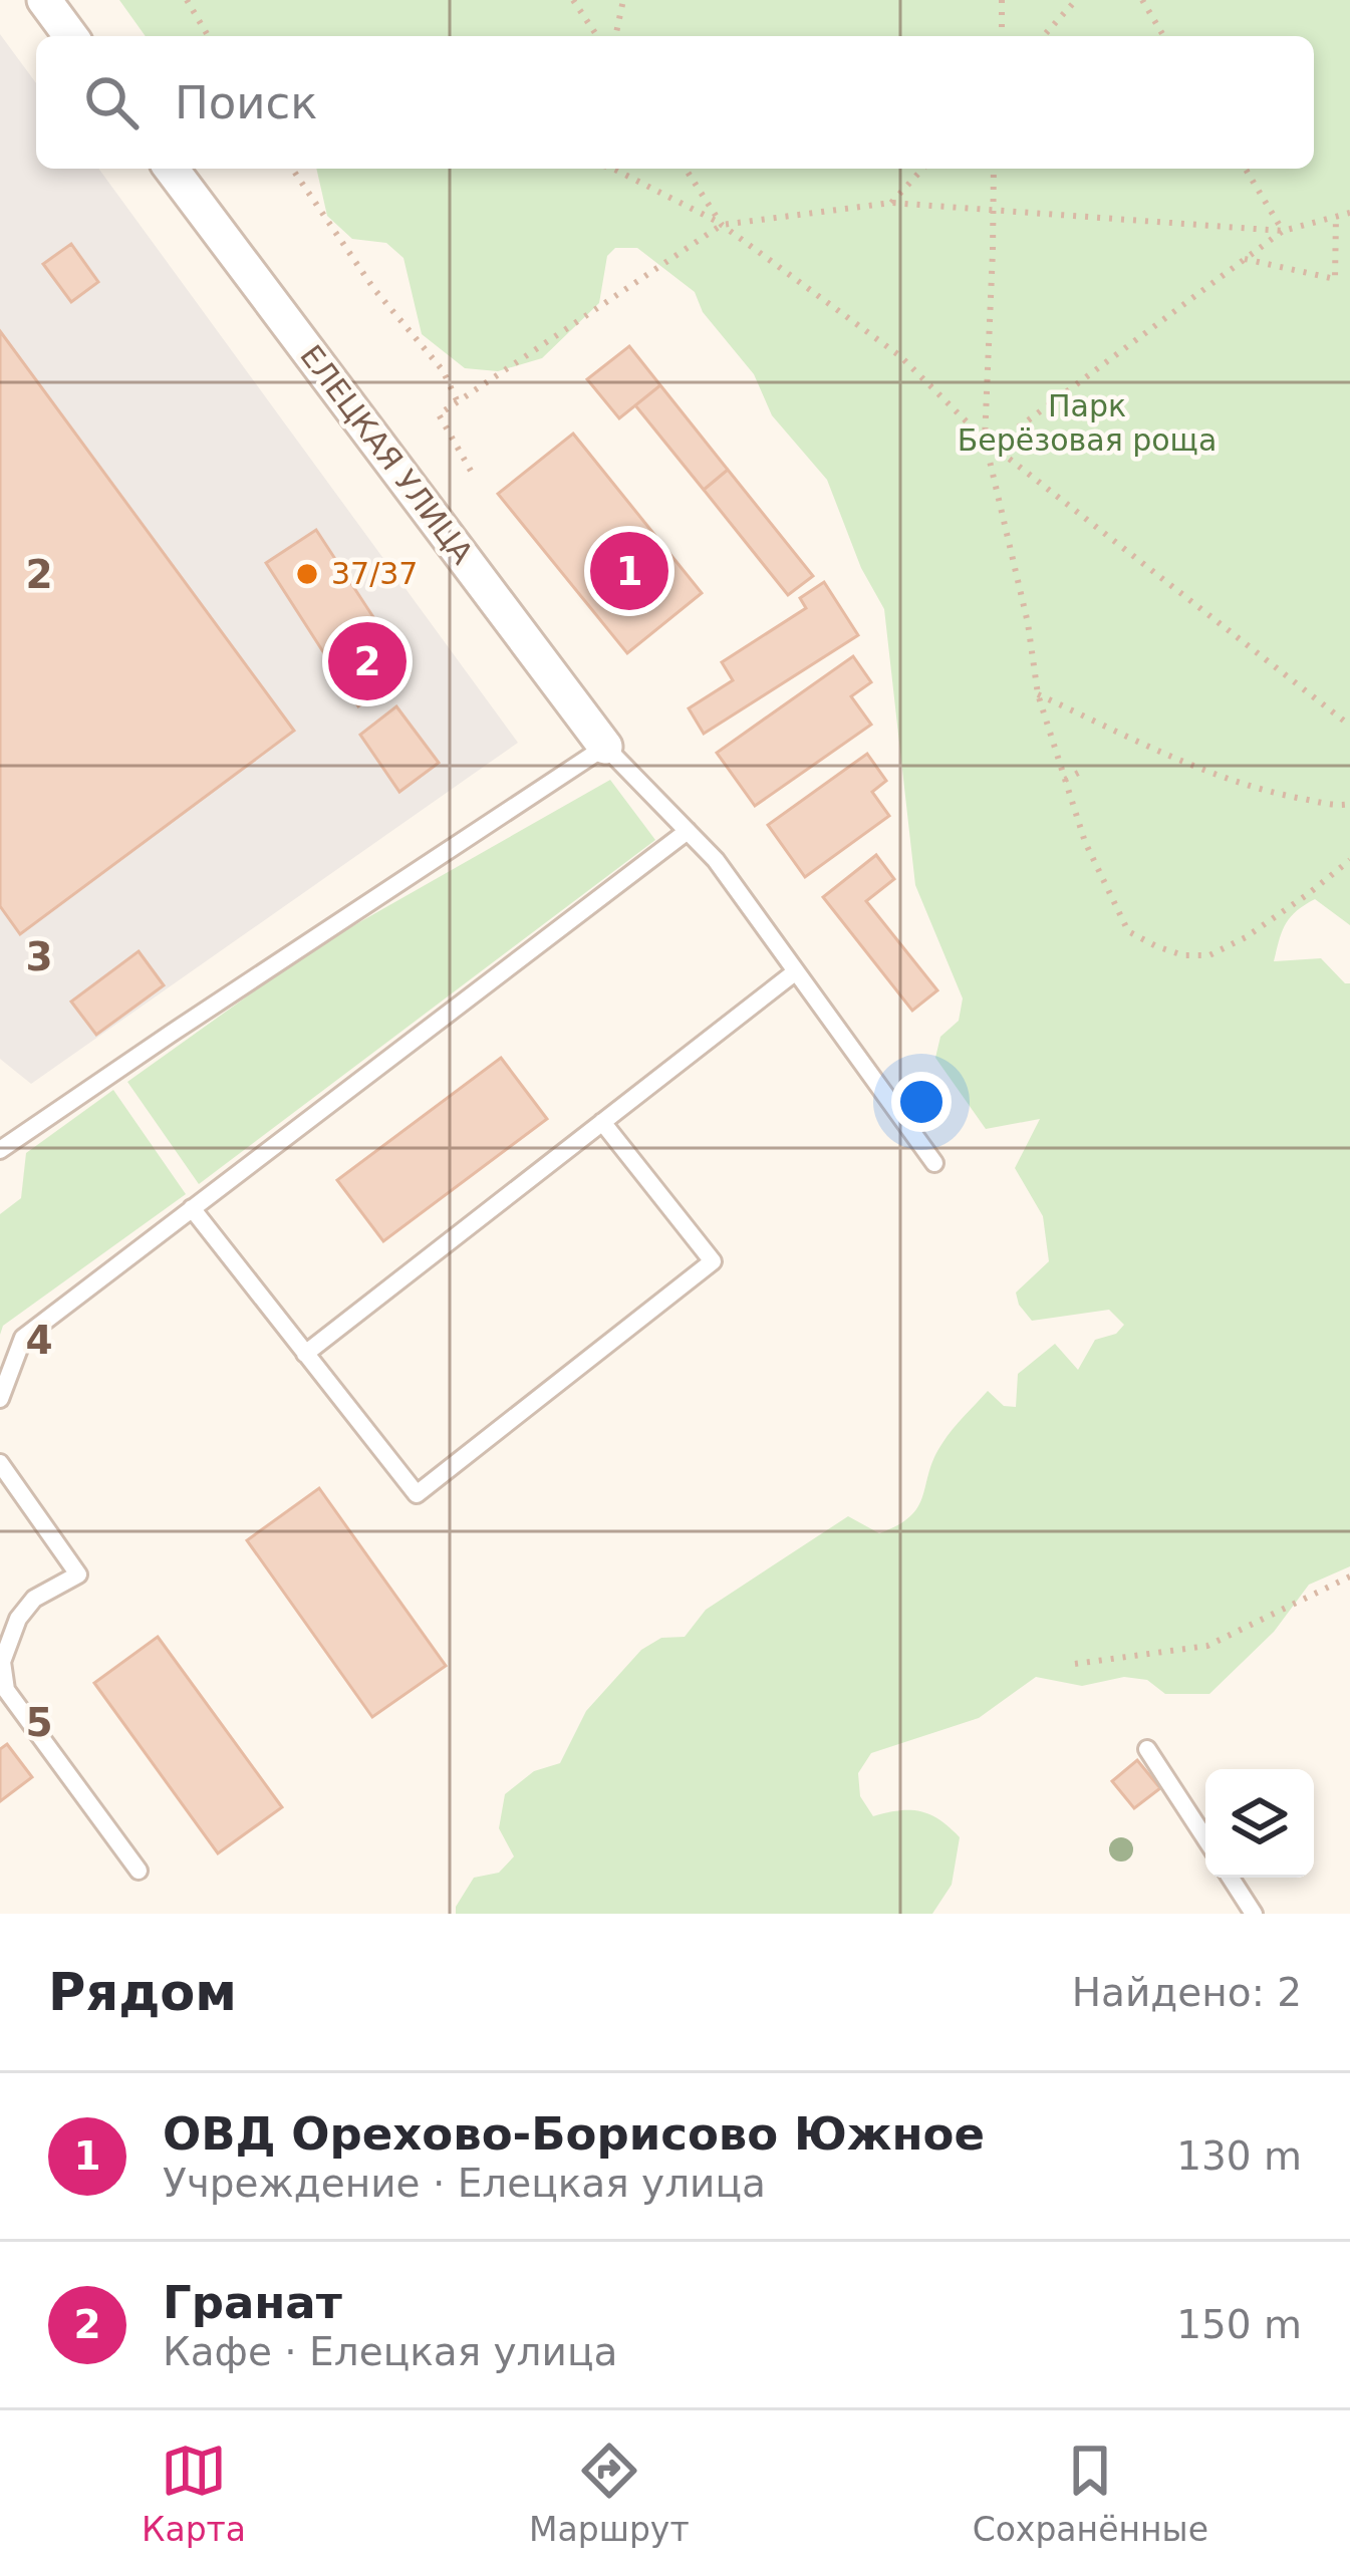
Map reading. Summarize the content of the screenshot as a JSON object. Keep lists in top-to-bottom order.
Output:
{
  "streets": {
    "street": ["ЕЛЕЦКАЯ УЛИЦА"]
  },
  "parks": ["Парк Берёзовая роща"],
  "places": ["37/37"],
  "page": {
    "search": "Поиск",
    "pins": ["1", "2"],
    "heading": ["Рядом", "Найдено: 2"],
    "list": [
      {
        "mark": "1",
        "name": "ОВД Орехово-Борисово Южное",
        "note": "Учреждение · Елецкая улица",
        "value": "130 m"
      },
      {
        "mark": "2",
        "name": "Гранат",
        "note": "Кафе · Елецкая улица",
        "value": "150 m"
      }
    ],
    "nav": ["Карта", "Маршрут", "Сохранённые"]
  },
  "grid": {
    "rows": [
      "2",
      "3",
      "4",
      "5"
    ]
  }
}
